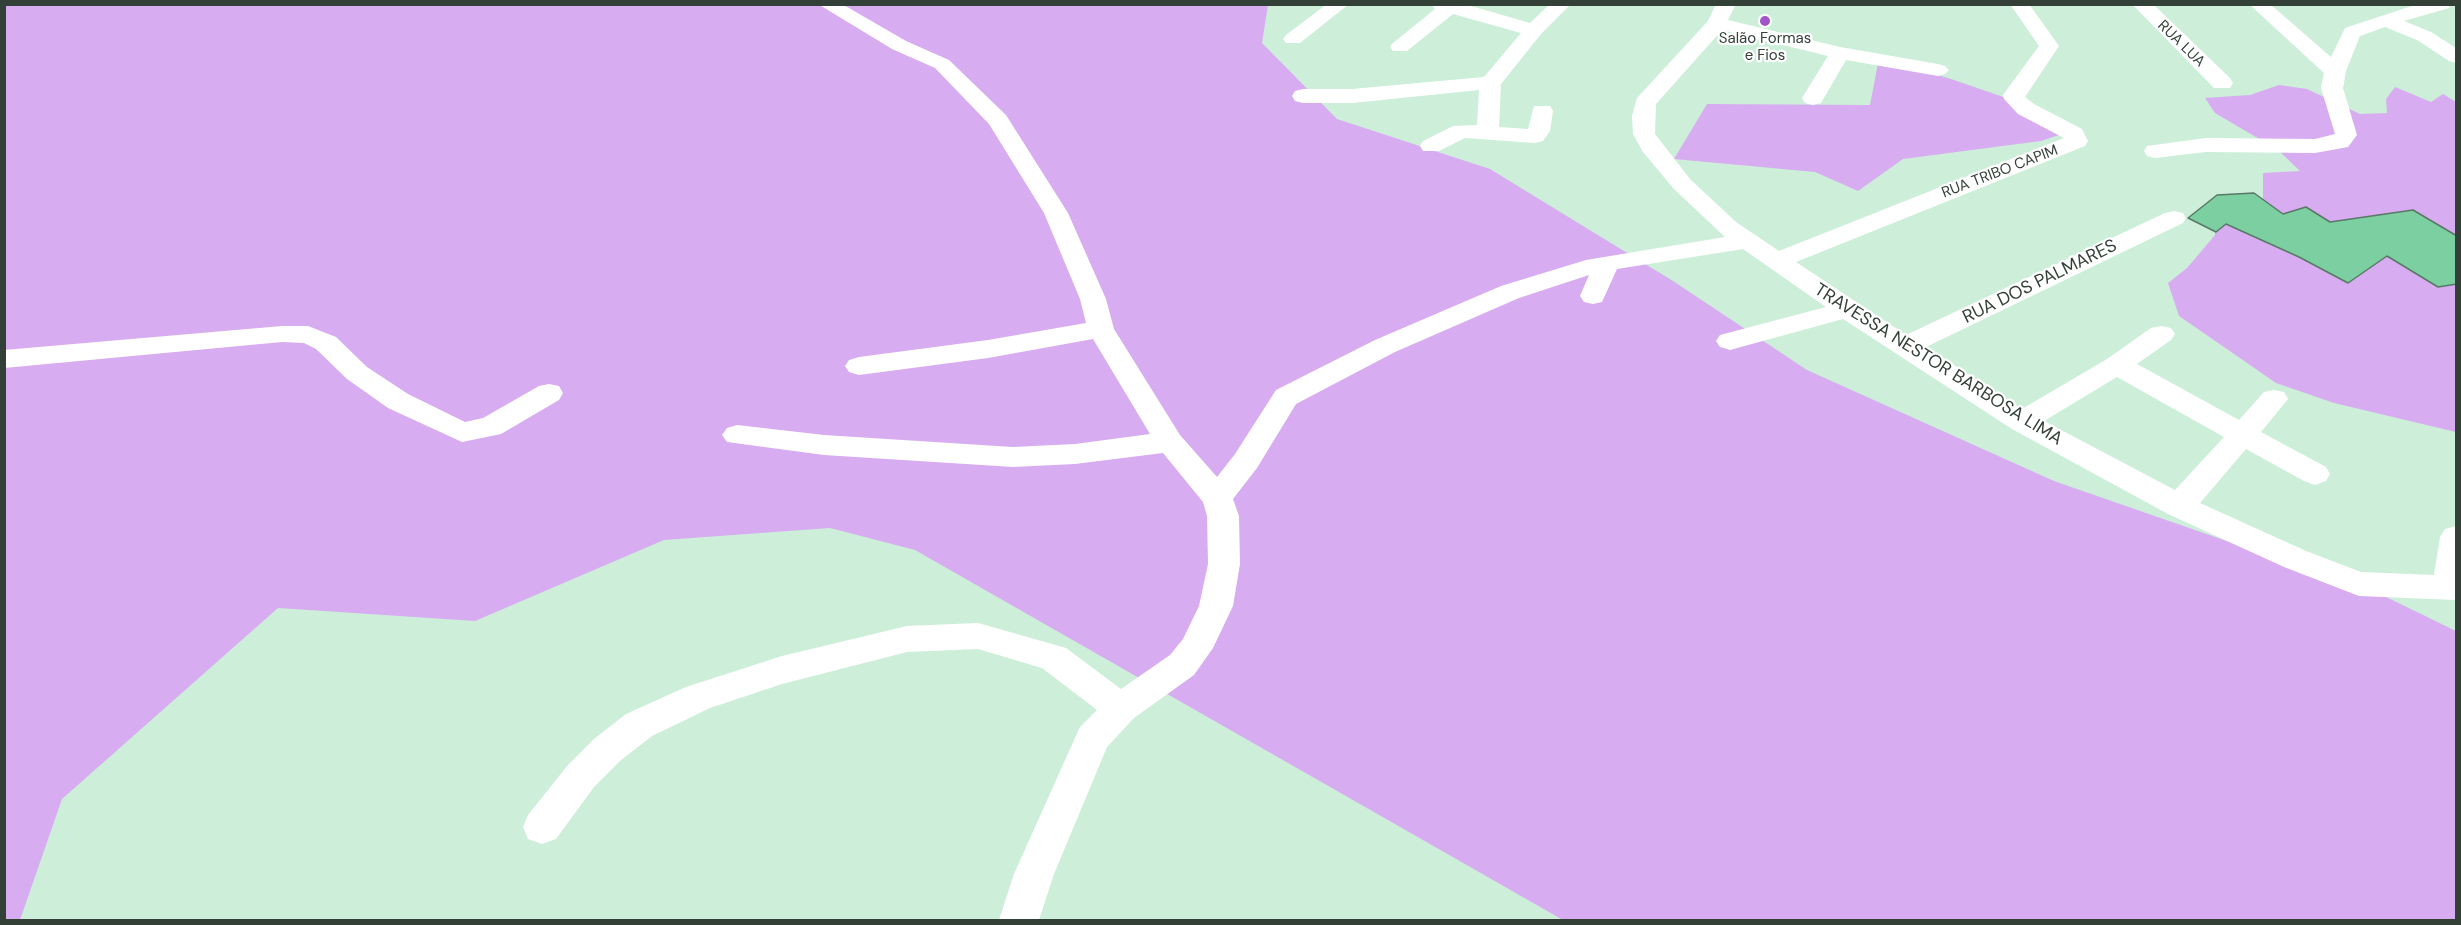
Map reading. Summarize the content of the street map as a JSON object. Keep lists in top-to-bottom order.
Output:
{
  "streets": {
    "street": [
      "RUA LUA",
      "RUA TRIBO CAPIM",
      "RUA DOS PALMARES",
      "TRAVESSA NESTOR BARBOSA LIMA"
    ]
  },
  "crossings": [
    ["RUA TRIBO CAPIM", "TRAVESSA NESTOR BARBOSA LIMA"],
    ["RUA DOS PALMARES", "TRAVESSA NESTOR BARBOSA LIMA"]
  ],
  "places": ["Salão Formas e Fios"]
}
